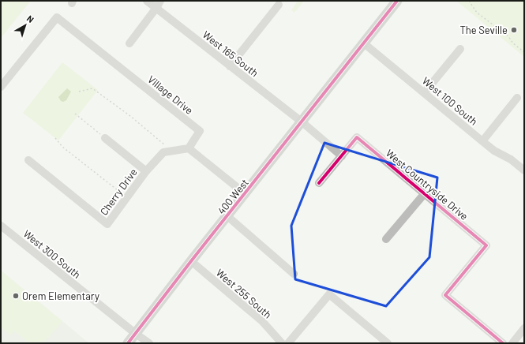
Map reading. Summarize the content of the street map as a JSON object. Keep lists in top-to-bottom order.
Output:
{
  "streets": {
    "main road": ["400 West"],
    "street": [
      "West 165 South",
      "Village Drive",
      "West 100 South",
      "West Countryside Drive",
      "Cherry Drive",
      "West 300 South",
      "West 255 South"
    ]
  },
  "crossings": [
    ["West 165 South", "400 West"],
    ["Village Drive", "Cherry Drive"],
    ["West 100 South", "400 West"],
    ["400 West", "West 300 South"],
    ["400 West", "West 255 South"]
  ],
  "places": ["The Seville", "Orem Elementary"],
  "north": "top right"
}
